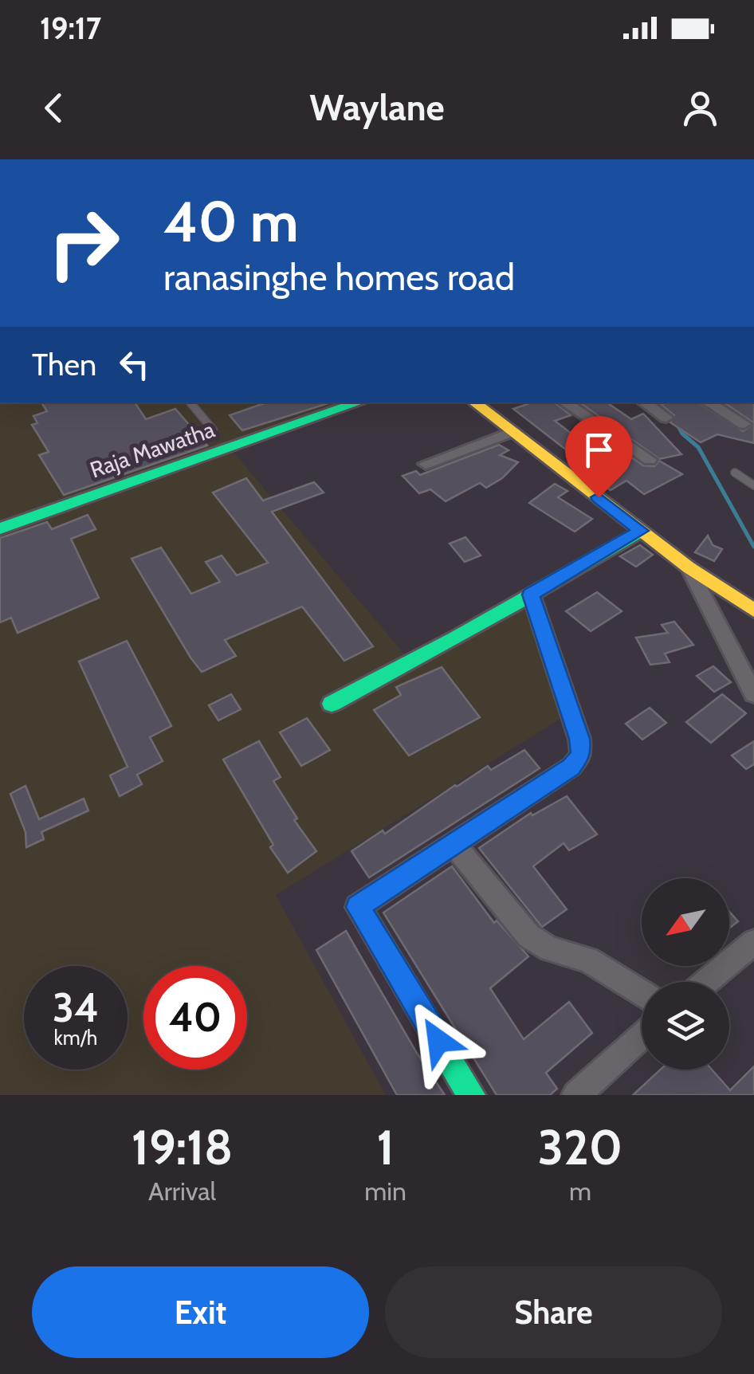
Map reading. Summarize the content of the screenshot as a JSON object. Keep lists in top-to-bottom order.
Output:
{
  "streets": {
    "street": ["Raja Mawatha"]
  },
  "north": "bottom left",
  "page": {
    "status": "19:17",
    "header": "Waylane",
    "turn": ["40 m", "ranasinghe homes road"],
    "then": "Then",
    "speed": "34 km/h",
    "limit": "40",
    "eta": [
      "19:18",
      "Arrival",
      "1",
      "min",
      "320",
      "m"
    ],
    "buttons": ["Exit", "Share"]
  }
}
